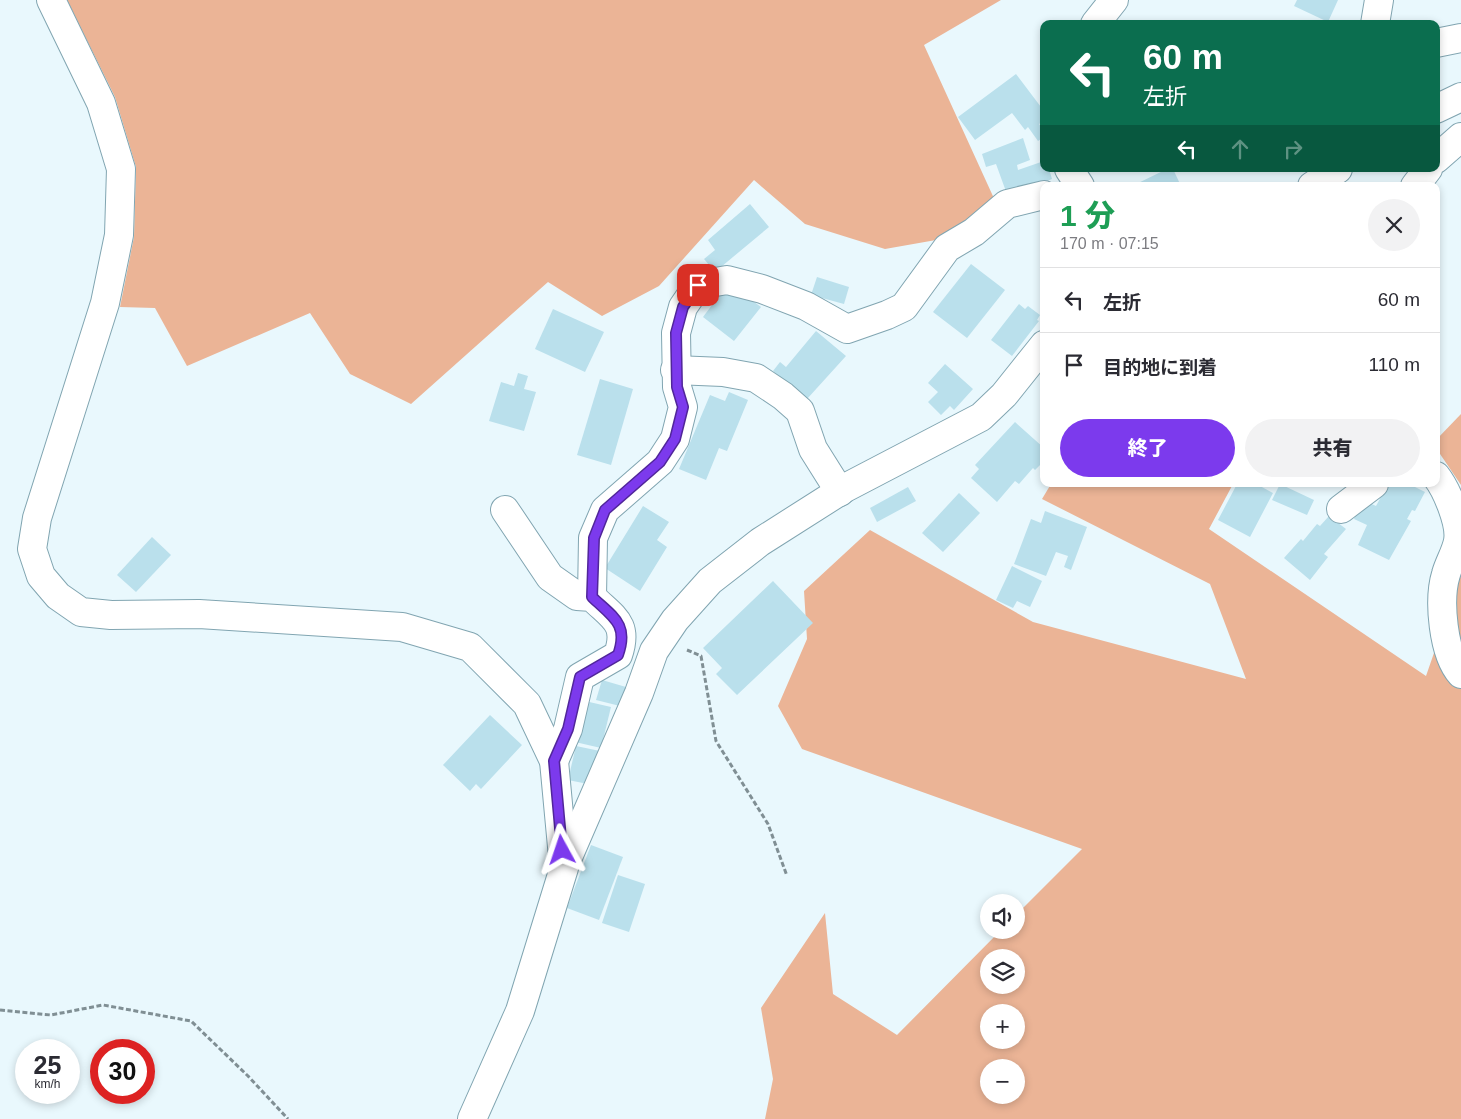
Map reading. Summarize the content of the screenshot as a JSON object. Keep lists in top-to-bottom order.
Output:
{
  "page": {
    "turn": ["60 m", "左折"],
    "heading": ["1 分", "170 m · 07:15"],
    "list": [
      {
        "name": "左折",
        "value": "60 m"
      },
      {
        "name": "目的地に到着",
        "value": "110 m"
      }
    ],
    "buttons": ["終了", "共有"],
    "map_buttons": ["+", "−"],
    "speed": "25 km/h",
    "limit": "30"
  }
}
